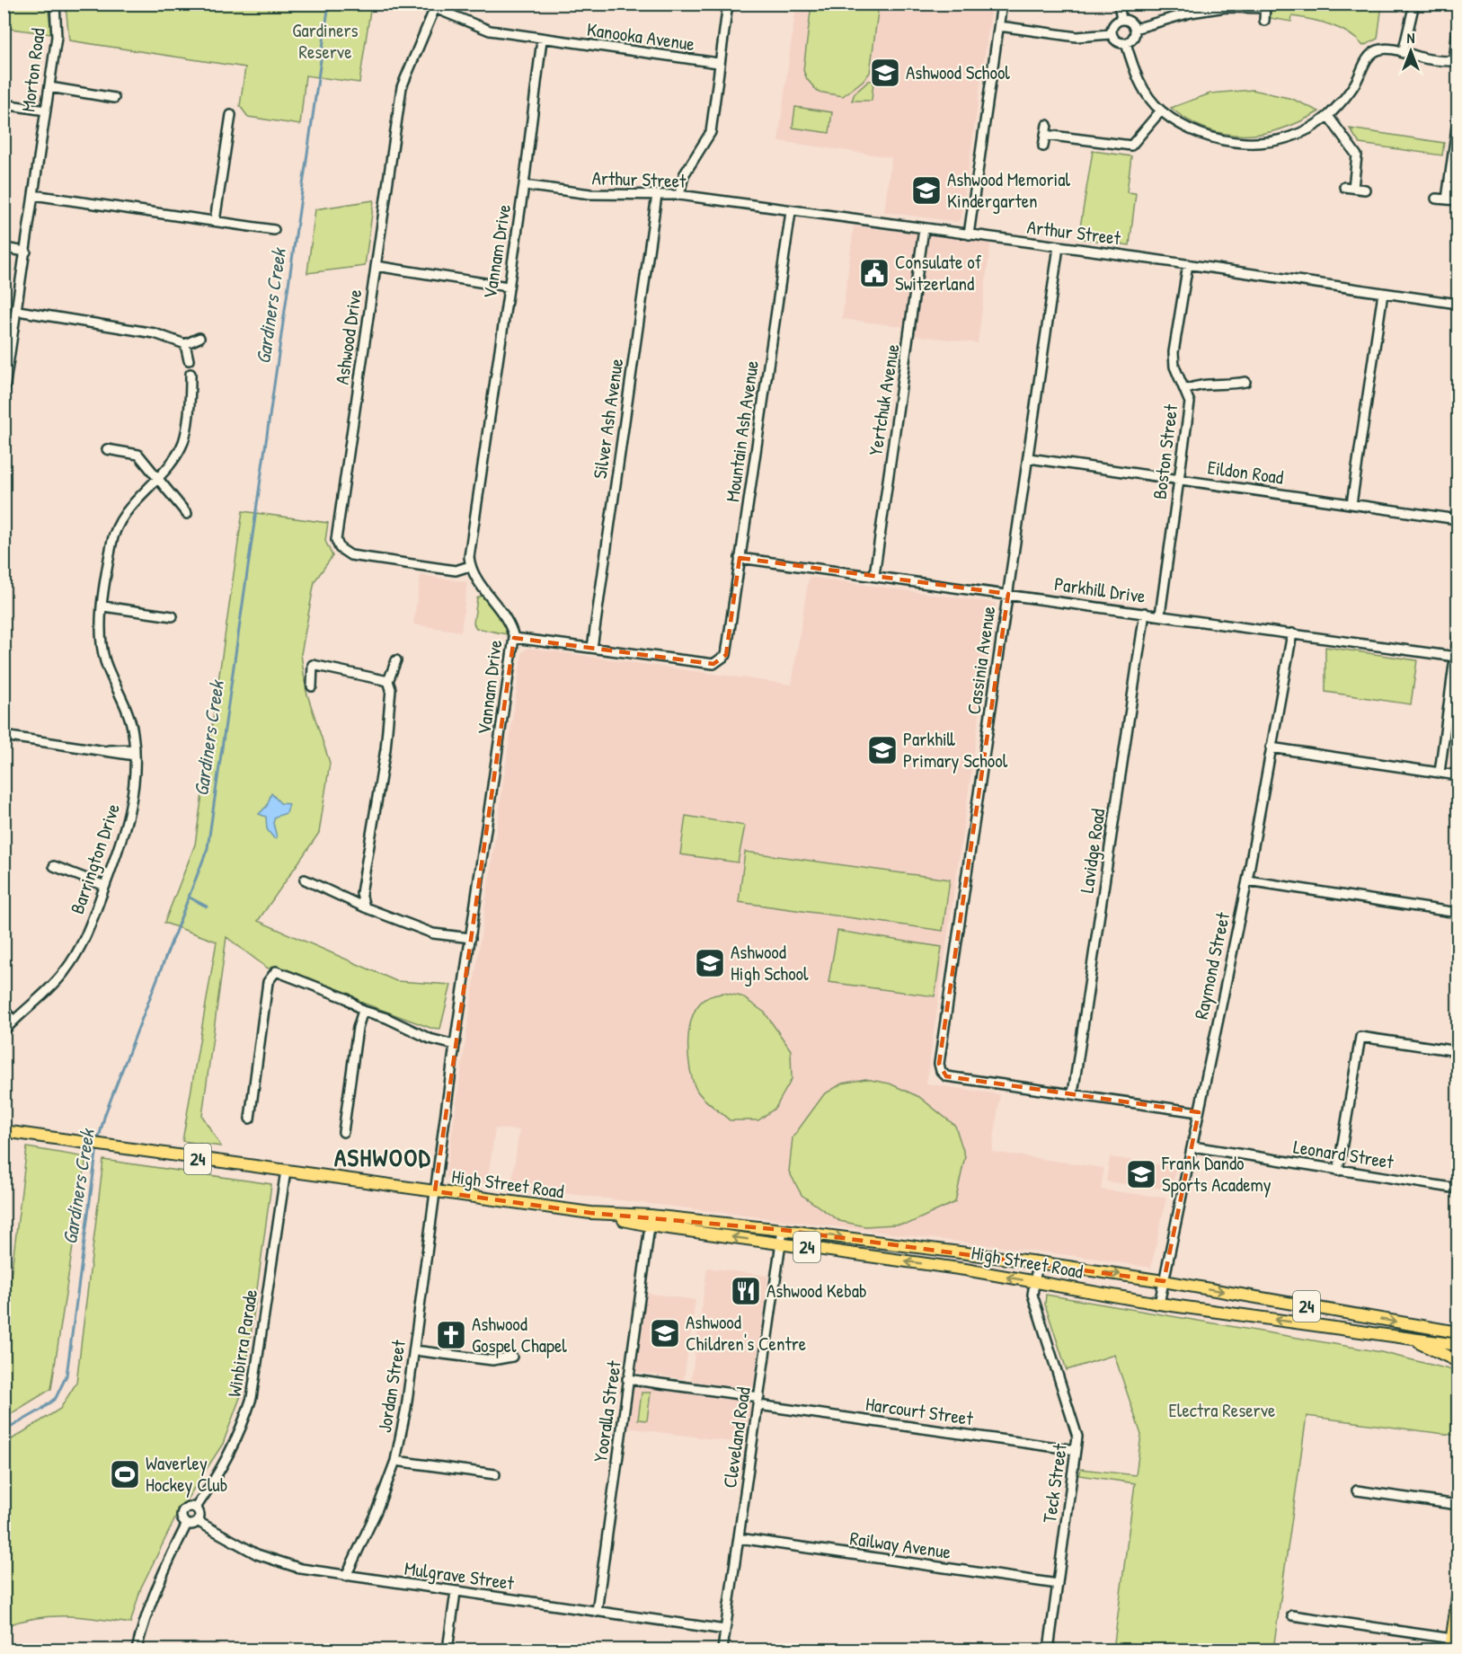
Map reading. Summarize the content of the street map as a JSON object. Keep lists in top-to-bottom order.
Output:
{
  "streets": {
    "main road": ["24", "High Street Road"],
    "street": [
      "Kanooka Avenue",
      "Morton Road",
      "Arthur Street",
      "Vannam Drive",
      "Ashwood Drive",
      "Yertchuk Avenue",
      "Silver Ash Avenue",
      "Mountain Ash Avenue",
      "Boston Street",
      "Eildon Road",
      "Parkhill Drive",
      "Cassinia Avenue",
      "Lavidge Road",
      "Barrington Drive",
      "Raymond Street",
      "Leonard Street",
      "Winbirra Parade",
      "Jordan Street",
      "Yooralla Street",
      "Harcourt Street",
      "Cleveland Road",
      "Teck Street",
      "Railway Avenue",
      "Mulgrave Street"
    ]
  },
  "crossings": [
    ["Kanooka Avenue", "Vannam Drive"],
    ["Kanooka Avenue", "Ashwood Drive"],
    ["Arthur Street", "Vannam Drive"],
    ["Arthur Street", "Yertchuk Avenue"],
    ["Arthur Street", "Silver Ash Avenue"],
    ["Arthur Street", "Mountain Ash Avenue"],
    ["Arthur Street", "Boston Street"],
    ["Arthur Street", "Cassinia Avenue"],
    ["Vannam Drive", "Ashwood Drive"],
    ["Vannam Drive", "High Street Road"],
    ["Vannam Drive", "Jordan Street"],
    ["Yertchuk Avenue", "Parkhill Drive"],
    ["Silver Ash Avenue", "Mountain Ash Avenue"],
    ["Mountain Ash Avenue", "Parkhill Drive"],
    ["Boston Street", "Eildon Road"],
    ["Boston Street", "Parkhill Drive"],
    ["Eildon Road", "Cassinia Avenue"],
    ["Parkhill Drive", "Cassinia Avenue"],
    ["Parkhill Drive", "Lavidge Road"],
    ["Parkhill Drive", "Raymond Street"],
    ["Cassinia Avenue", "Lavidge Road"],
    ["Raymond Street", "Leonard Street"],
    ["Raymond Street", "High Street Road"],
    ["High Street Road", "Winbirra Parade"],
    ["High Street Road", "Jordan Street"],
    ["High Street Road", "Yooralla Street"],
    ["High Street Road", "Cleveland Road"],
    ["High Street Road", "Teck Street"],
    ["Winbirra Parade", "Mulgrave Street"],
    ["Jordan Street", "Mulgrave Street"],
    ["Yooralla Street", "Harcourt Street"],
    ["Yooralla Street", "Mulgrave Street"],
    ["Harcourt Street", "Cleveland Road"],
    ["Harcourt Street", "Teck Street"],
    ["Cleveland Road", "Railway Avenue"],
    ["Cleveland Road", "Mulgrave Street"],
    ["Teck Street", "Railway Avenue"]
  ],
  "districts": ["ASHWOOD"],
  "water": ["Gardiners Creek"],
  "parks": ["Gardiners Reserve", "Electra Reserve"],
  "places": {
    "school or university": [
      "Ashwood School",
      "Ashwood Memorial Kindergarten",
      "Parkhill Primary School",
      "Ashwood High School",
      "Frank Dando Sports Academy",
      "Ashwood Children's Centre"
    ],
    "public building": ["Consulate of Switzerland"],
    "restaurant": ["Ashwood Kebab"],
    "church": ["Ashwood Gospel Chapel"],
    "sports": ["Waverley Hockey Club"]
  },
  "north": "top"
}
